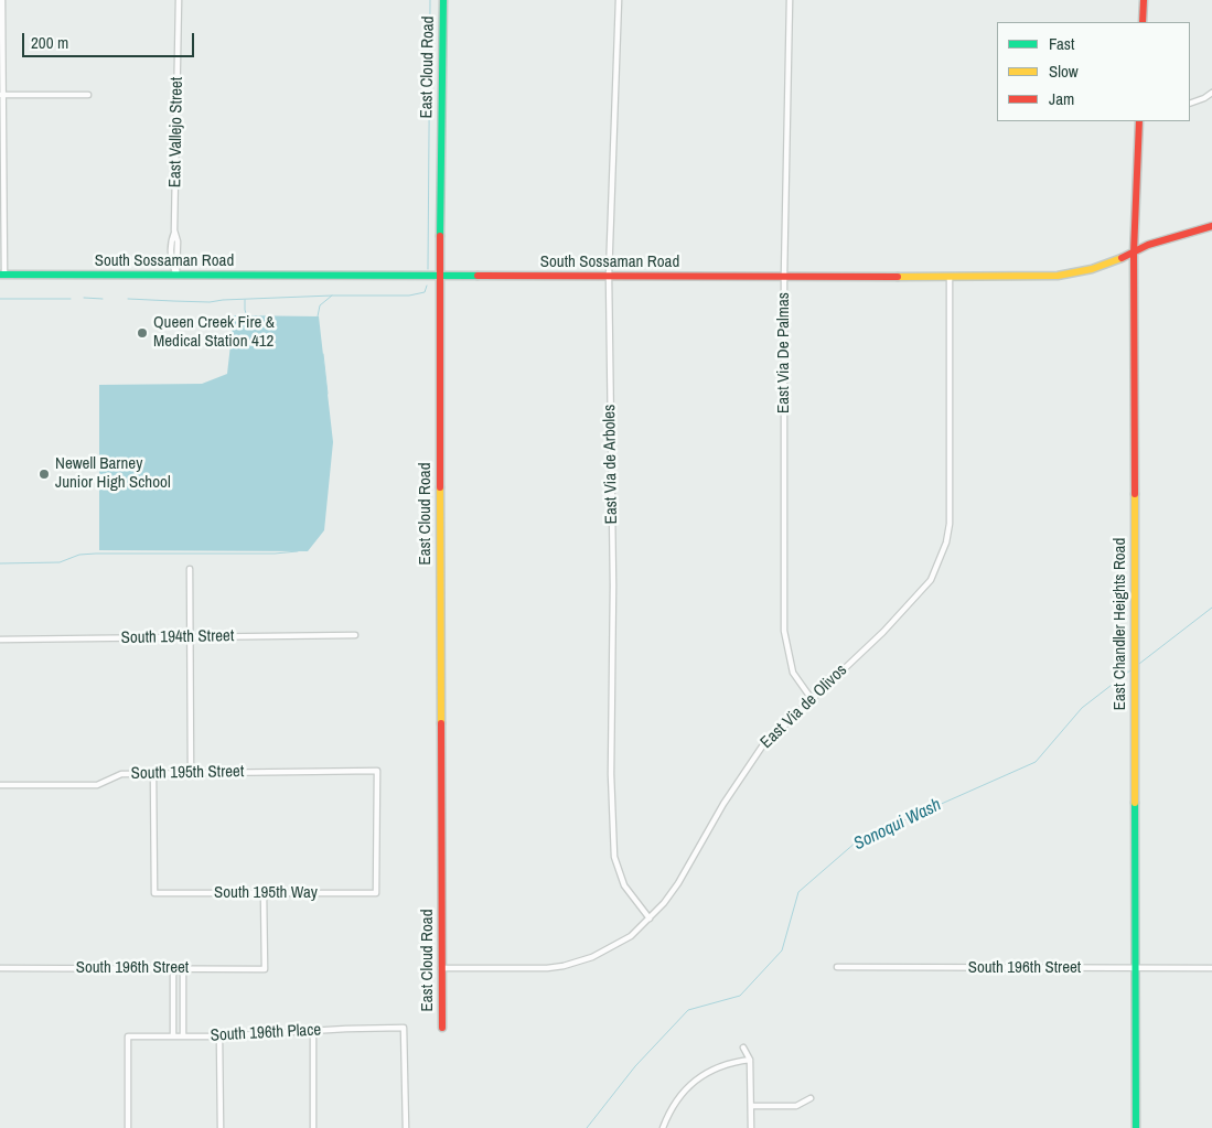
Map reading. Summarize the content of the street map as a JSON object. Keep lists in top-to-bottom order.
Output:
{
  "streets": {
    "main road": ["East Cloud Road", "South Sossaman Road", "East Chandler Heights Road"],
    "street": [
      "East Vallejo Street",
      "East Via De Palmas",
      "East Via de Arboles",
      "South 194th Street",
      "East Via de Olivos",
      "South 195th Street",
      "South 195th Way",
      "South 196th Street",
      "South 196th Place"
    ]
  },
  "crossings": [
    ["East Cloud Road", "South Sossaman Road"],
    ["East Cloud Road", "East Via de Olivos"],
    ["East Vallejo Street", "South Sossaman Road"],
    ["South Sossaman Road", "East Via De Palmas"],
    ["South Sossaman Road", "East Via de Arboles"],
    ["South Sossaman Road", "East Chandler Heights Road"],
    ["South Sossaman Road", "East Via de Olivos"],
    ["East Via De Palmas", "East Via de Olivos"],
    ["East Via de Arboles", "East Via de Olivos"],
    ["East Chandler Heights Road", "South 196th Street"],
    ["South 195th Street", "South 195th Way"],
    ["South 195th Way", "South 196th Street"]
  ],
  "water": ["Sonoqui Wash"],
  "places": ["Queen Creek Fire & Medical Station 412", "Newell Barney Junior High School"],
  "legend": ["Fast", "Slow", "Jam"],
  "scale_bar": "200 m"
}
